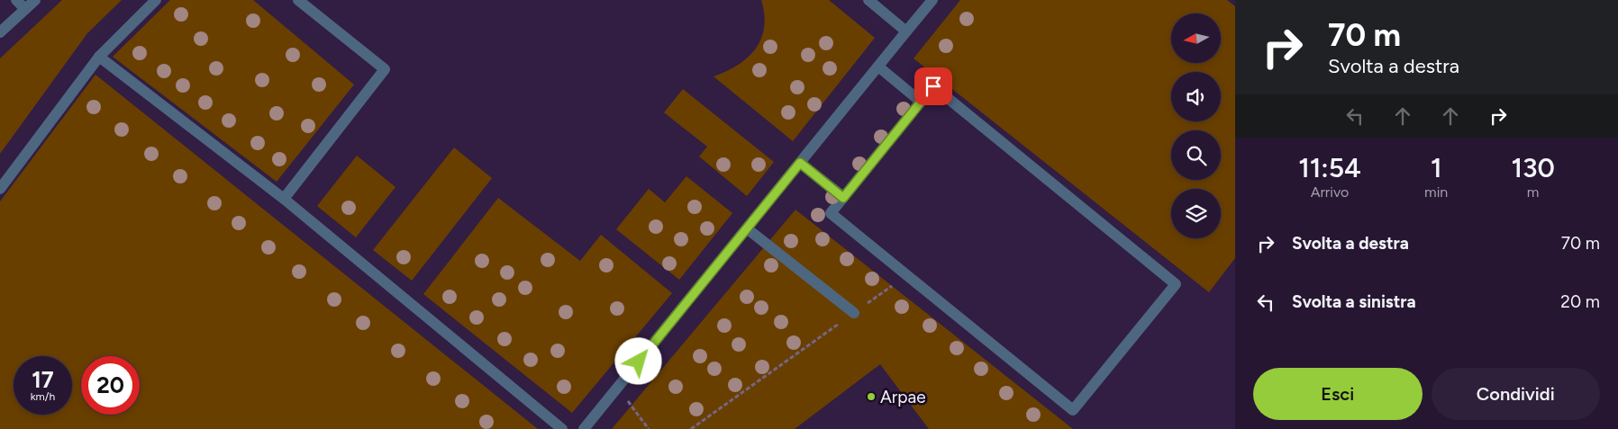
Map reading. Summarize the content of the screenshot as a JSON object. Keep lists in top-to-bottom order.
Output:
{
  "places": ["Arpae"],
  "north": "left",
  "page": {
    "turn": ["70 m", "Svolta a destra"],
    "eta": [
      "11:54",
      "Arrivo",
      "1",
      "min",
      "130",
      "m"
    ],
    "list": [
      {
        "name": "Svolta a destra",
        "value": "70 m"
      },
      {
        "name": "Svolta a sinistra",
        "value": "20 m"
      }
    ],
    "speed": "17 km/h",
    "limit": "20",
    "buttons": ["Esci", "Condividi"]
  }
}
